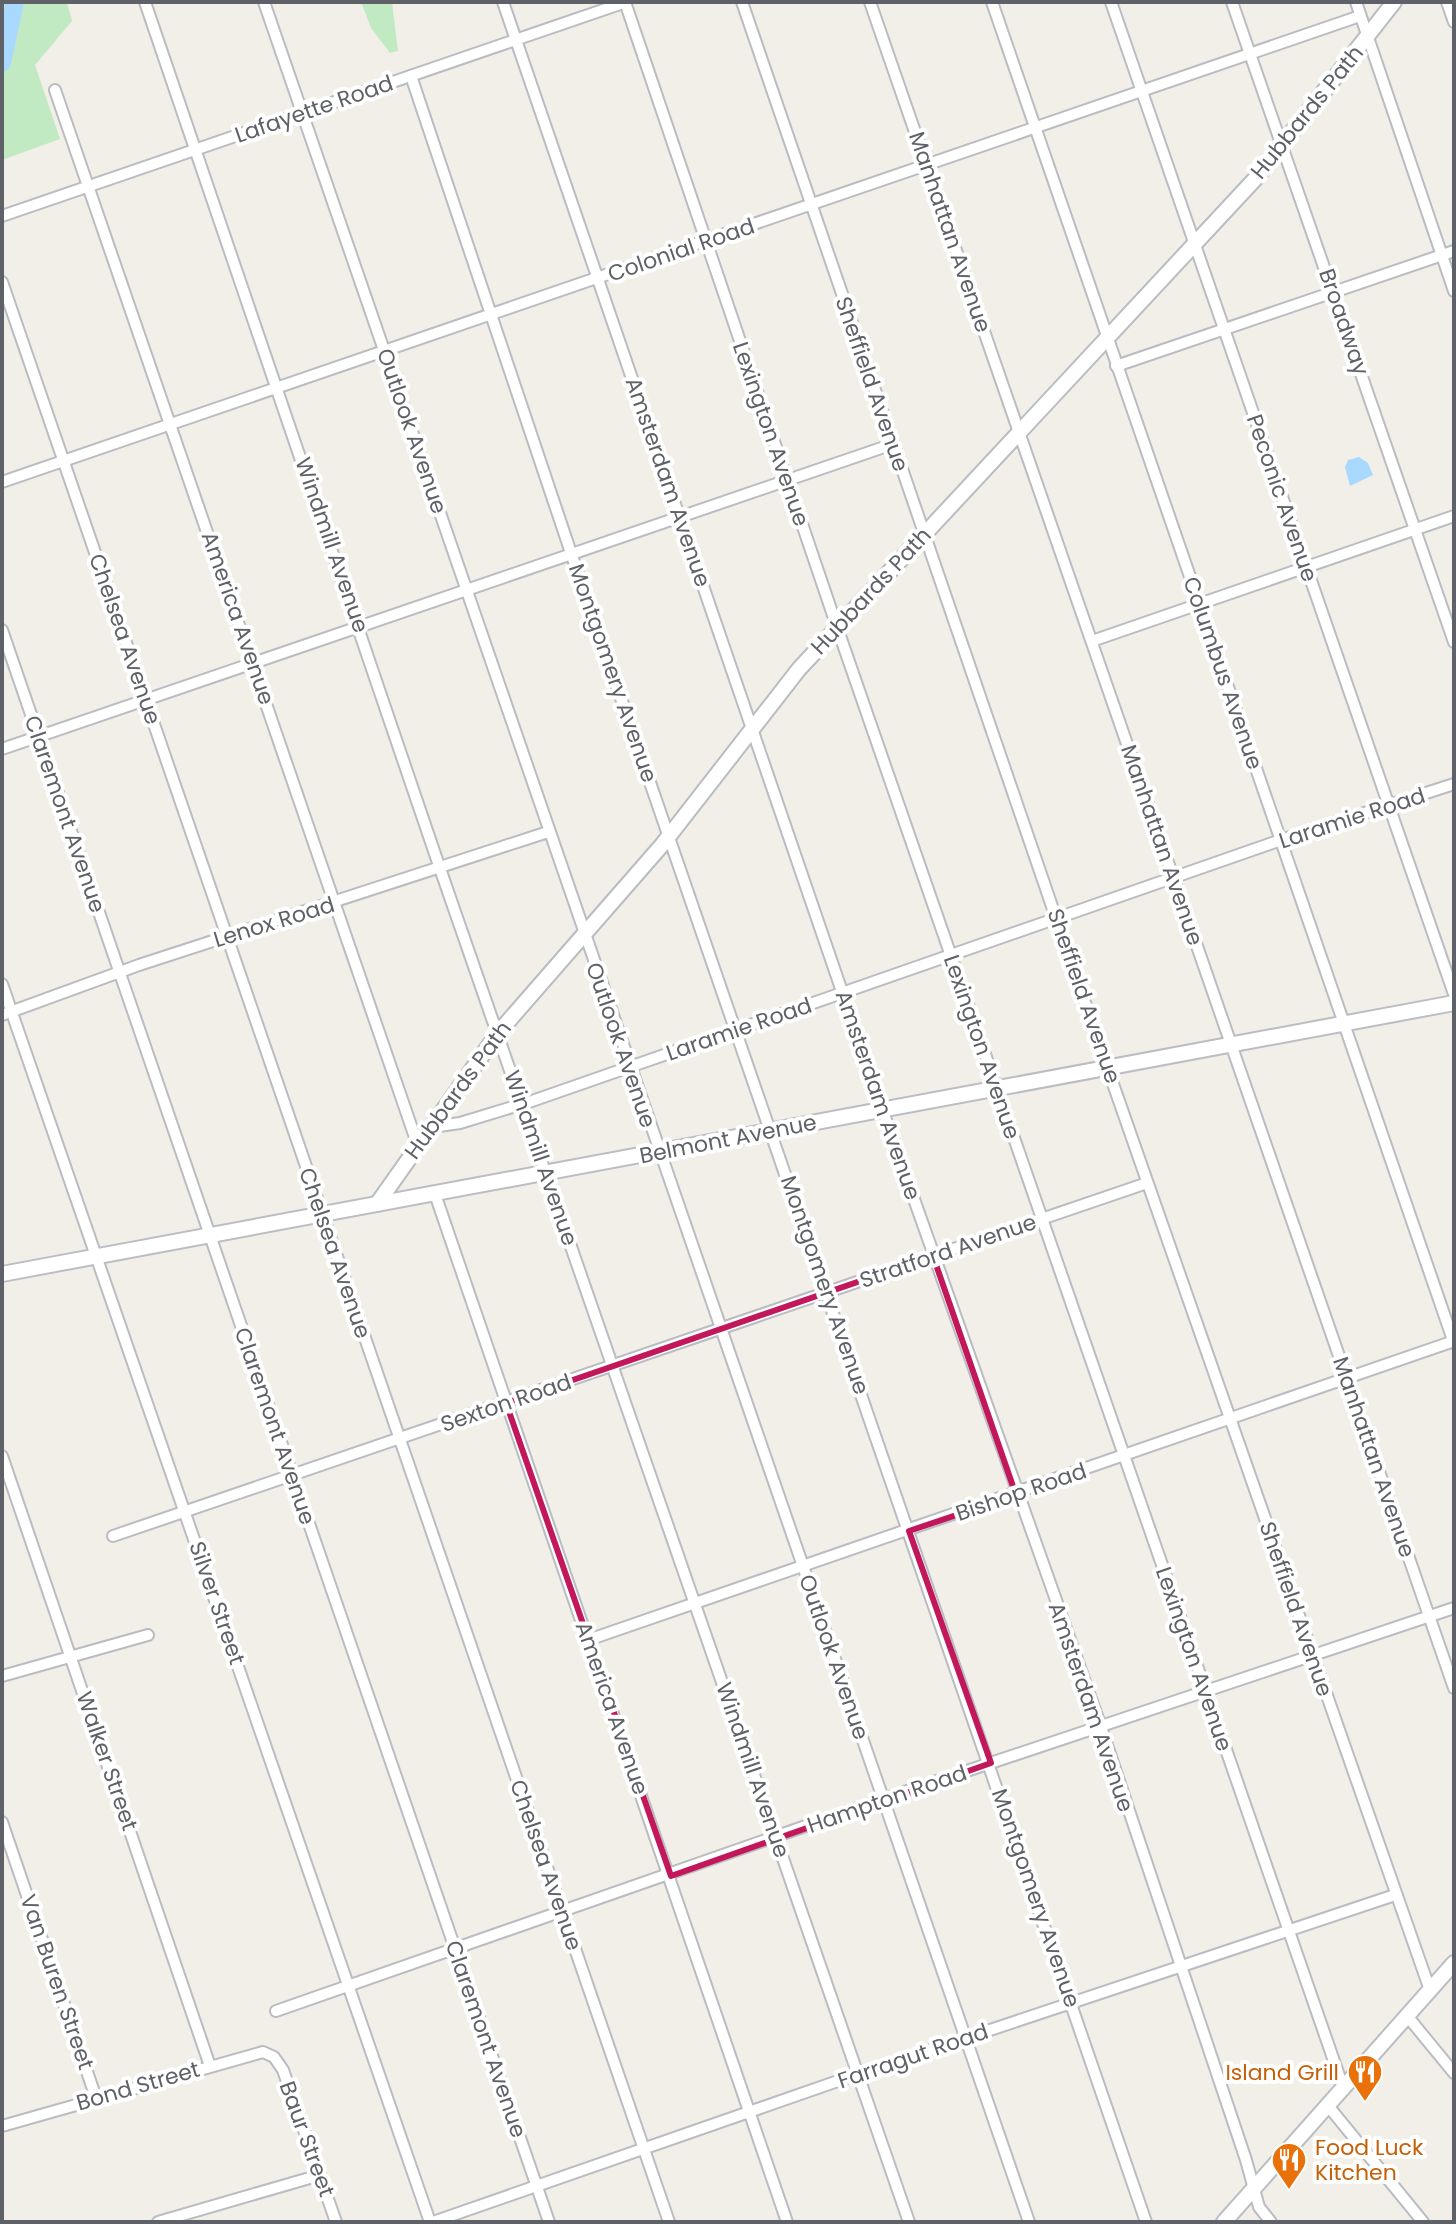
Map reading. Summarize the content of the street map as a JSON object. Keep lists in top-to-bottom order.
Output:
{
  "streets": {
    "main road": ["Hubbards Path", "Belmont Avenue"],
    "street": [
      "Lafayette Road",
      "Manhattan Avenue",
      "Colonial Road",
      "Broadway",
      "Sheffield Avenue",
      "Outlook Avenue",
      "Lexington Avenue",
      "Amsterdam Avenue",
      "Peconic Avenue",
      "Windmill Avenue",
      "America Avenue",
      "Chelsea Avenue",
      "Montgomery Avenue",
      "Columbus Avenue",
      "Claremont Avenue",
      "Laramie Road",
      "Lenox Road",
      "Stratford Avenue",
      "Sexton Road",
      "Bishop Road",
      "Silver Street",
      "Walker Street",
      "Hampton Road",
      "Van Buren Street",
      "Farragut Road",
      "Bond Street",
      "Baur Street"
    ]
  },
  "crossings": [
    ["Lafayette Road", "Outlook Avenue"],
    ["Lafayette Road", "Lexington Avenue"],
    ["Lafayette Road", "Amsterdam Avenue"],
    ["Lafayette Road", "Windmill Avenue"],
    ["Lafayette Road", "America Avenue"],
    ["Lafayette Road", "Montgomery Avenue"],
    ["Hubbards Path", "Manhattan Avenue"],
    ["Hubbards Path", "Broadway"],
    ["Hubbards Path", "Sheffield Avenue"],
    ["Hubbards Path", "Outlook Avenue"],
    ["Hubbards Path", "Lexington Avenue"],
    ["Hubbards Path", "Amsterdam Avenue"],
    ["Hubbards Path", "Peconic Avenue"],
    ["Hubbards Path", "Windmill Avenue"],
    ["Hubbards Path", "America Avenue"],
    ["Hubbards Path", "Montgomery Avenue"],
    ["Hubbards Path", "Columbus Avenue"],
    ["Hubbards Path", "Laramie Road"],
    ["Hubbards Path", "Belmont Avenue"],
    ["Manhattan Avenue", "Colonial Road"],
    ["Manhattan Avenue", "Laramie Road"],
    ["Manhattan Avenue", "Belmont Avenue"],
    ["Manhattan Avenue", "Bishop Road"],
    ["Manhattan Avenue", "Hampton Road"],
    ["Colonial Road", "Broadway"],
    ["Colonial Road", "Sheffield Avenue"],
    ["Colonial Road", "Outlook Avenue"],
    ["Colonial Road", "Lexington Avenue"],
    ["Colonial Road", "Amsterdam Avenue"],
    ["Colonial Road", "Peconic Avenue"],
    ["Colonial Road", "Windmill Avenue"],
    ["Colonial Road", "America Avenue"],
    ["Colonial Road", "Chelsea Avenue"],
    ["Colonial Road", "Montgomery Avenue"],
    ["Colonial Road", "Columbus Avenue"],
    ["Sheffield Avenue", "Laramie Road"],
    ["Sheffield Avenue", "Belmont Avenue"],
    ["Sheffield Avenue", "Stratford Avenue"],
    ["Sheffield Avenue", "Bishop Road"],
    ["Sheffield Avenue", "Hampton Road"],
    ["Sheffield Avenue", "Farragut Road"],
    ["Outlook Avenue", "Laramie Road"],
    ["Outlook Avenue", "Lenox Road"],
    ["Outlook Avenue", "Belmont Avenue"],
    ["Outlook Avenue", "Stratford Avenue"],
    ["Outlook Avenue", "Bishop Road"],
    ["Outlook Avenue", "Hampton Road"],
    ["Outlook Avenue", "Farragut Road"],
    ["Lexington Avenue", "Laramie Road"],
    ["Lexington Avenue", "Belmont Avenue"],
    ["Lexington Avenue", "Stratford Avenue"],
    ["Lexington Avenue", "Bishop Road"],
    ["Lexington Avenue", "Hampton Road"],
    ["Lexington Avenue", "Farragut Road"],
    ["Amsterdam Avenue", "Laramie Road"],
    ["Amsterdam Avenue", "Belmont Avenue"],
    ["Amsterdam Avenue", "Stratford Avenue"],
    ["Amsterdam Avenue", "Bishop Road"],
    ["Amsterdam Avenue", "Hampton Road"],
    ["Amsterdam Avenue", "Farragut Road"],
    ["Peconic Avenue", "Laramie Road"],
    ["Windmill Avenue", "Laramie Road"],
    ["Windmill Avenue", "Lenox Road"],
    ["Windmill Avenue", "Belmont Avenue"],
    ["Windmill Avenue", "Stratford Avenue"],
    ["Windmill Avenue", "Sexton Road"],
    ["Windmill Avenue", "Bishop Road"],
    ["Windmill Avenue", "Hampton Road"],
    ["Windmill Avenue", "Farragut Road"],
    ["America Avenue", "Lenox Road"],
    ["America Avenue", "Belmont Avenue"],
    ["America Avenue", "Sexton Road"],
    ["America Avenue", "Bishop Road"],
    ["America Avenue", "Hampton Road"],
    ["America Avenue", "Farragut Road"],
    ["Chelsea Avenue", "Lenox Road"],
    ["Chelsea Avenue", "Belmont Avenue"],
    ["Chelsea Avenue", "Sexton Road"],
    ["Chelsea Avenue", "Hampton Road"],
    ["Chelsea Avenue", "Farragut Road"],
    ["Montgomery Avenue", "Laramie Road"],
    ["Montgomery Avenue", "Belmont Avenue"],
    ["Montgomery Avenue", "Stratford Avenue"],
    ["Montgomery Avenue", "Bishop Road"],
    ["Montgomery Avenue", "Hampton Road"],
    ["Montgomery Avenue", "Farragut Road"],
    ["Columbus Avenue", "Laramie Road"],
    ["Columbus Avenue", "Belmont Avenue"],
    ["Columbus Avenue", "Bishop Road"],
    ["Claremont Avenue", "Lenox Road"],
    ["Claremont Avenue", "Belmont Avenue"],
    ["Claremont Avenue", "Hampton Road"],
    ["Claremont Avenue", "Farragut Road"],
    ["Lenox Road", "Silver Street"],
    ["Belmont Avenue", "Silver Street"],
    ["Stratford Avenue", "Sexton Road"],
    ["Silver Street", "Hampton Road"],
    ["Silver Street", "Farragut Road"],
    ["Walker Street", "Bond Street"],
    ["Van Buren Street", "Bond Street"],
    ["Bond Street", "Baur Street"]
  ],
  "places": {
    "restaurant": ["Island Grill", "Food Luck Kitchen"]
  }
}
